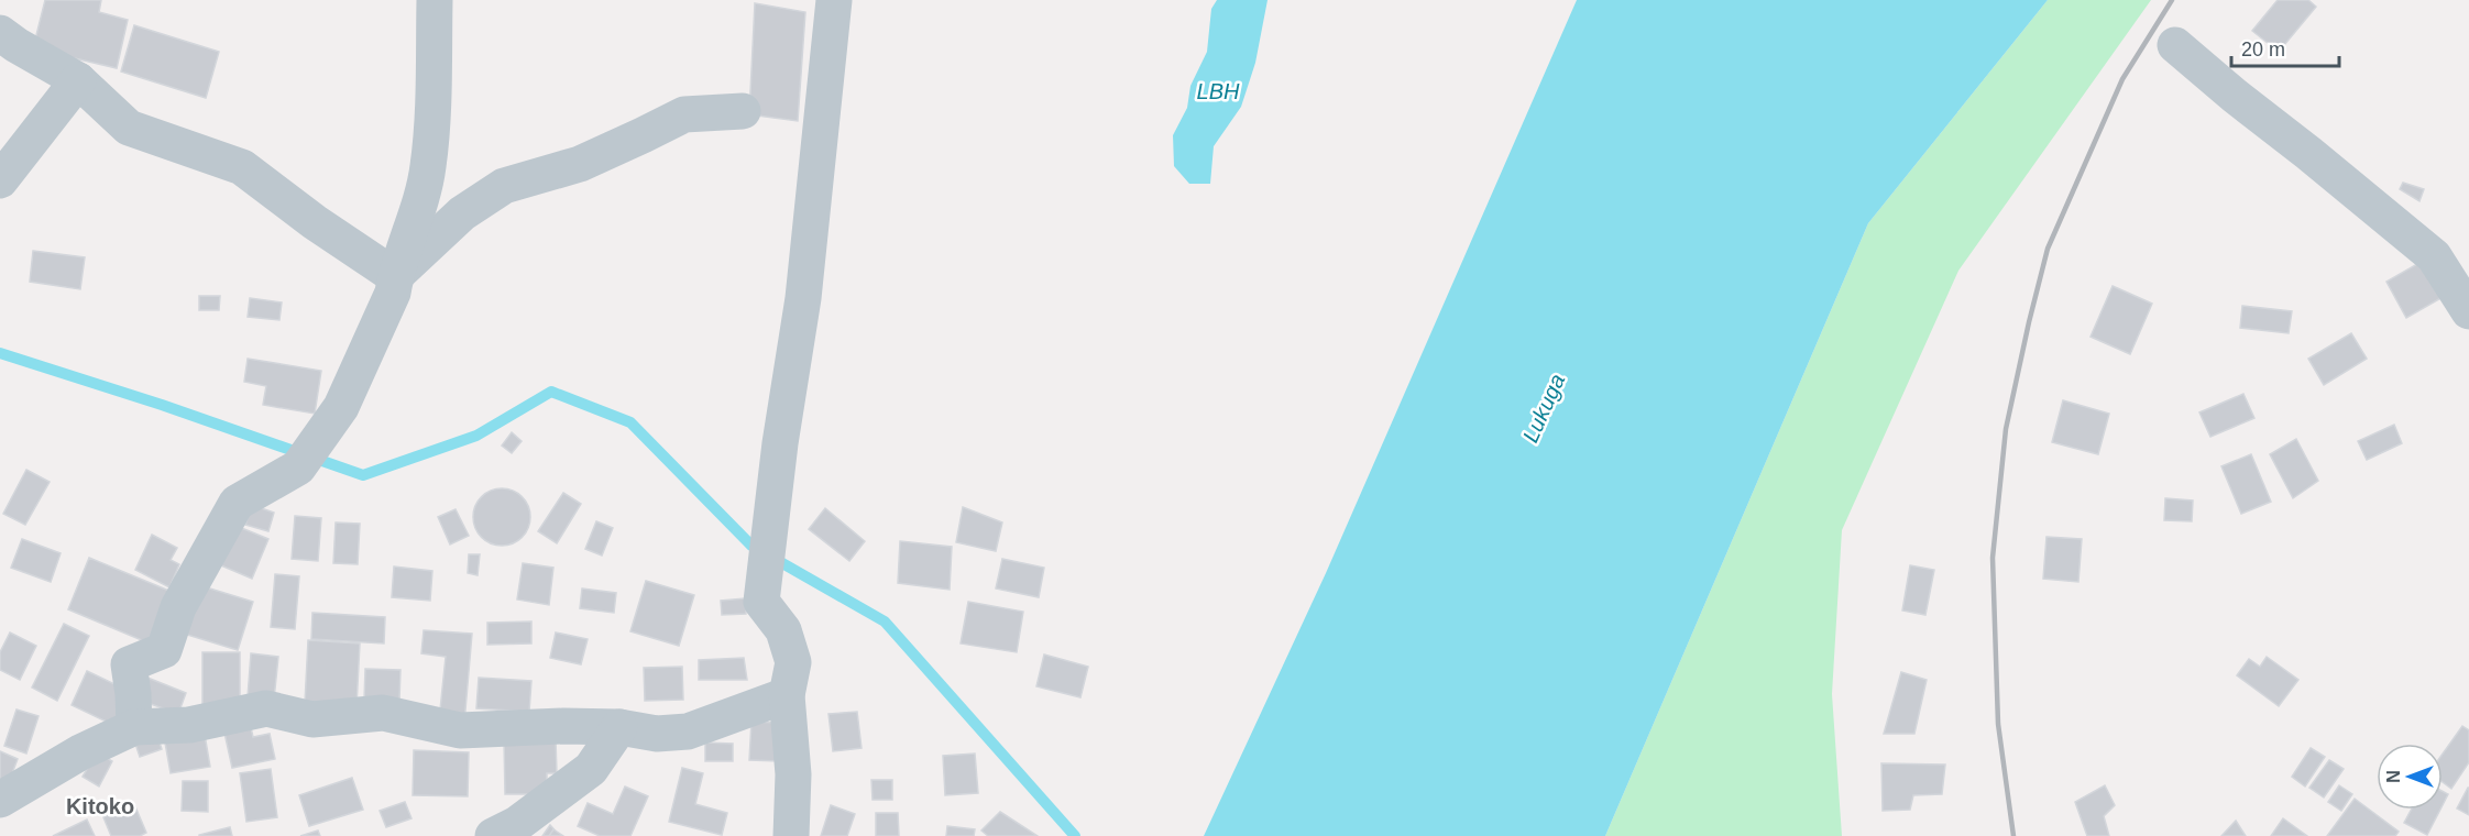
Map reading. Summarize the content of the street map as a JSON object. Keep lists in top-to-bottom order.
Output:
{
  "districts": ["Kitoko"],
  "water": ["LBH", "Lukuga"],
  "scale_bar": "20 m",
  "north": "left"
}
